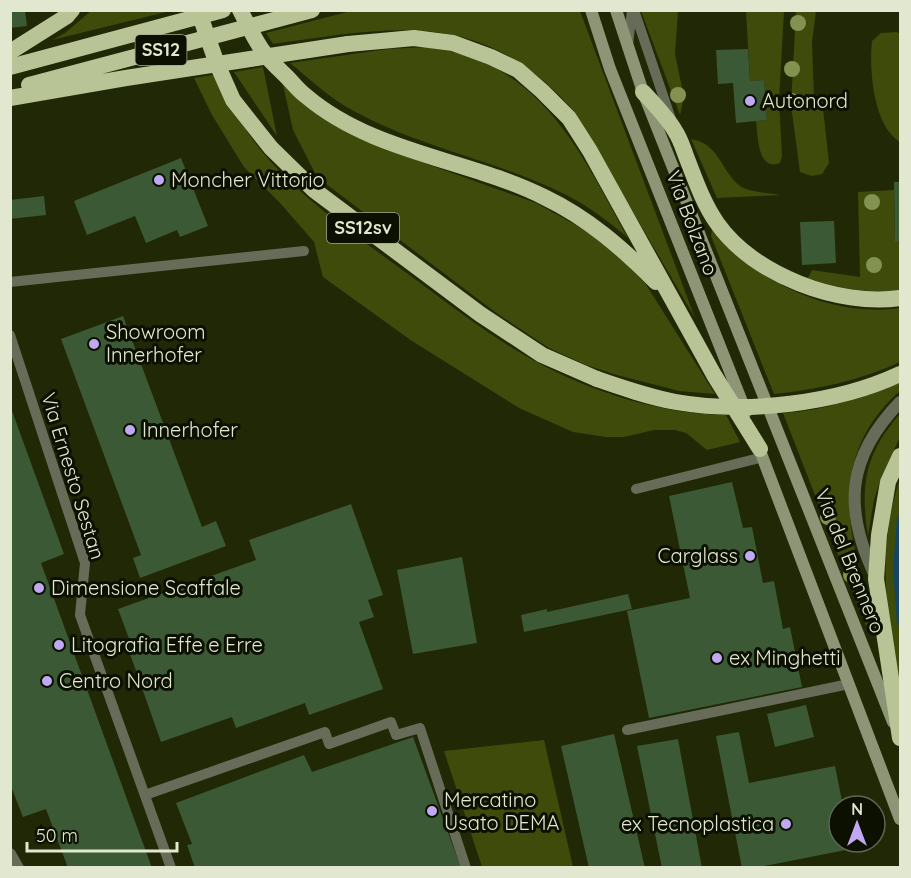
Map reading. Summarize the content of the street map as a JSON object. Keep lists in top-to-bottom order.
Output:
{
  "streets": {
    "highway": ["SS12", "SS12sv"],
    "main road": ["Via Bolzano", "Via del Brennero"],
    "lane": ["Via Ernesto Sestan"]
  },
  "crossings": [
    ["Via Bolzano", "Via del Brennero"]
  ],
  "places": [
    "Autonord",
    "Moncher Vittorio",
    "Showroom Innerhofer",
    "Innerhofer",
    "Carglass",
    "Dimensione Scaffale",
    "Litografia Effe e Erre",
    "ex Minghetti",
    "Centro Nord",
    "Mercatino Usato DEMA",
    "ex Tecnoplastica"
  ],
  "scale_bar": "50 m",
  "north": "top"
}
